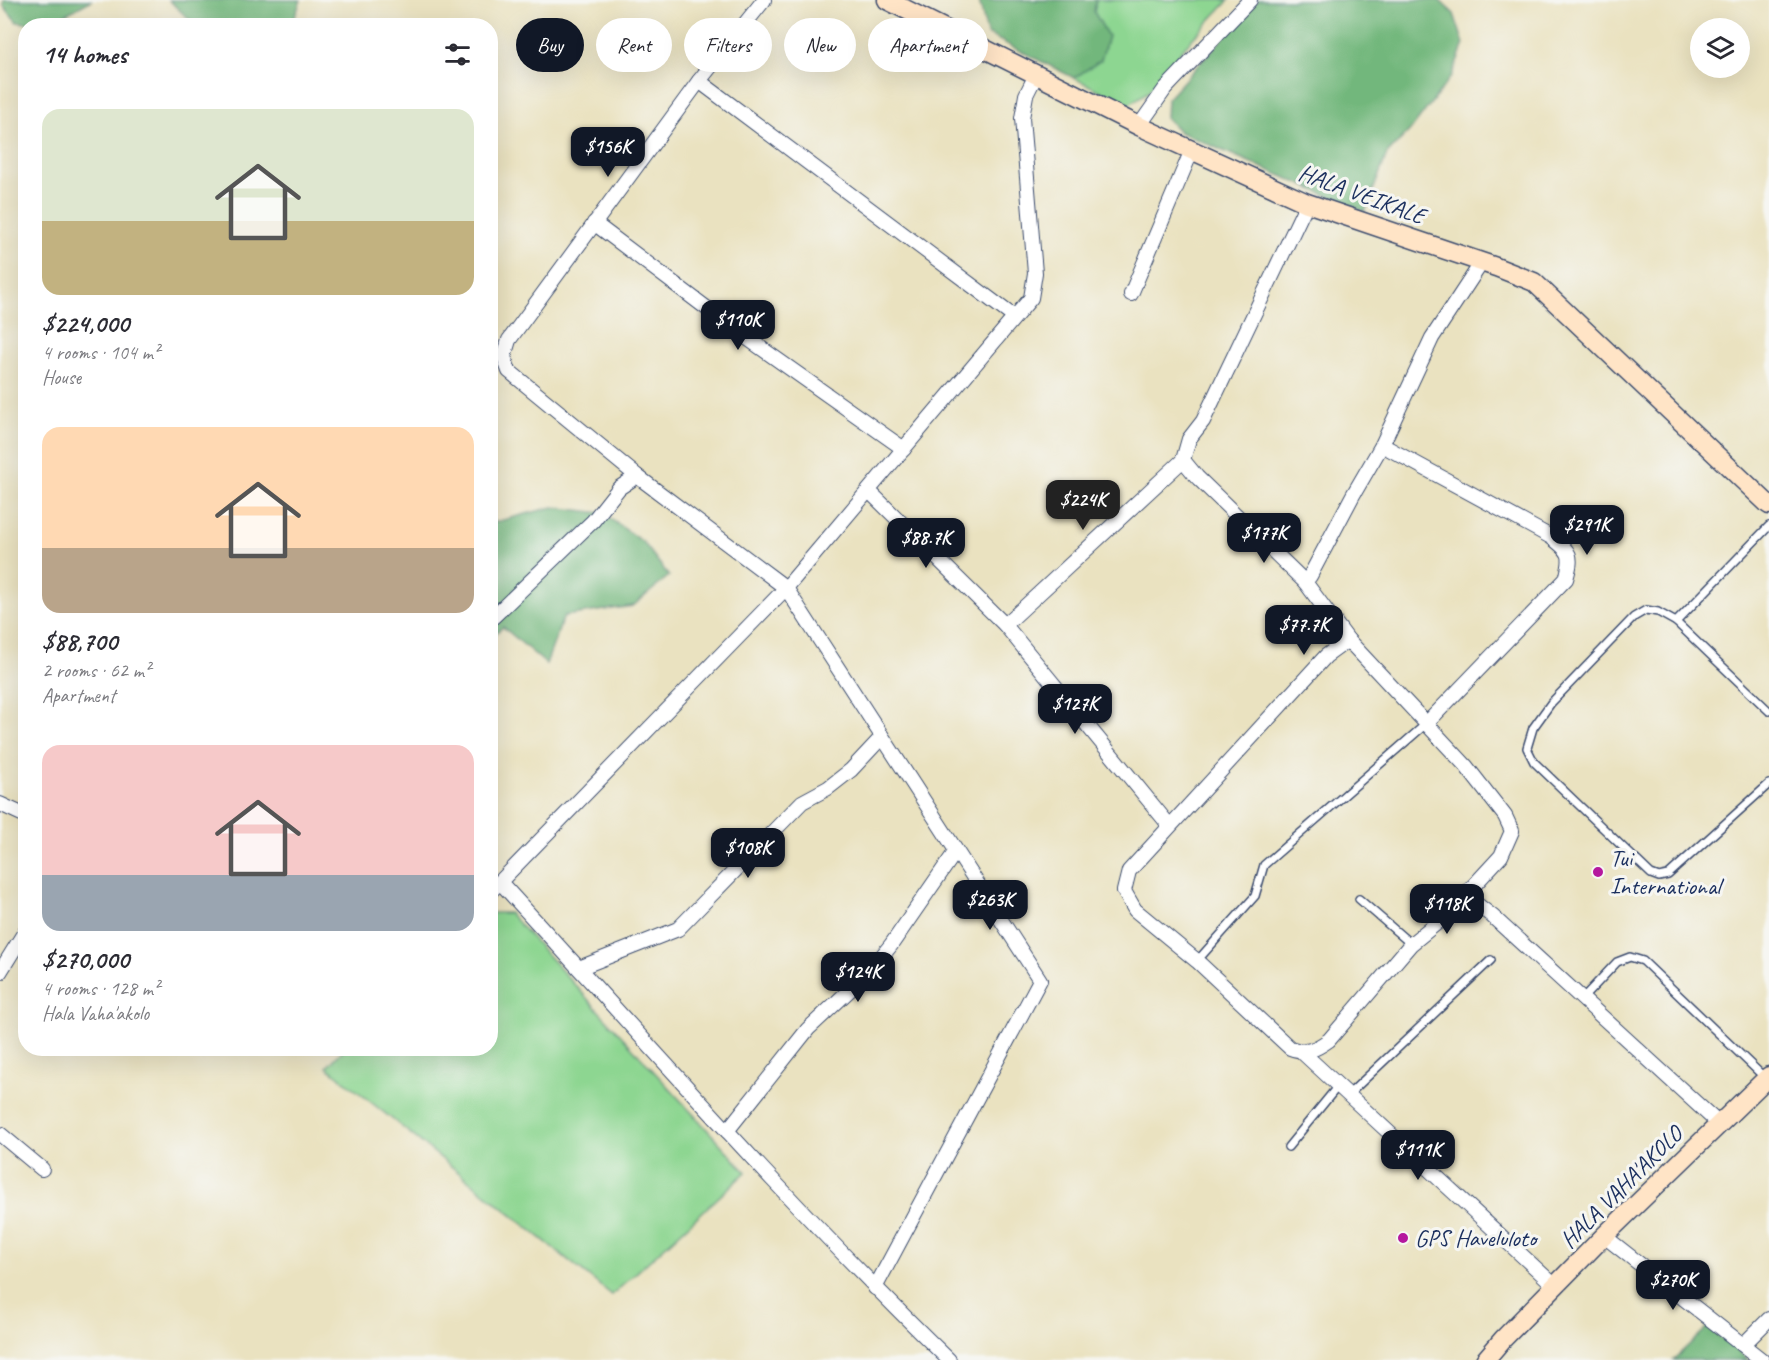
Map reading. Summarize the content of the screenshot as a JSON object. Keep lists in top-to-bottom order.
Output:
{
  "streets": {
    "street": ["HALA VEIKALE", "HALA VAHA'AKOLO"]
  },
  "places": ["Tui International", "GPS Haveluloto"],
  "page": {
    "chip": [
      "Buy",
      "Rent",
      "Filters",
      "New",
      "Apartment"
    ],
    "heading": "14 homes",
    "list": [
      {
        "name": "$224,000",
        "note": "4 rooms · 104 m² · House"
      },
      {
        "name": "$88,700",
        "note": "2 rooms · 62 m² · Apartment"
      },
      {
        "name": "$270,000",
        "note": "4 rooms · 128 m² · Hala Vaha'akolo"
      }
    ],
    "price": [
      "$156K",
      "$110K",
      "$224K",
      "$291K",
      "$177K",
      "$88.7K",
      "$77.7K",
      "$127K",
      "$108K",
      "$263K",
      "$118K",
      "$124K",
      "$111K",
      "$270K"
    ]
  }
}
